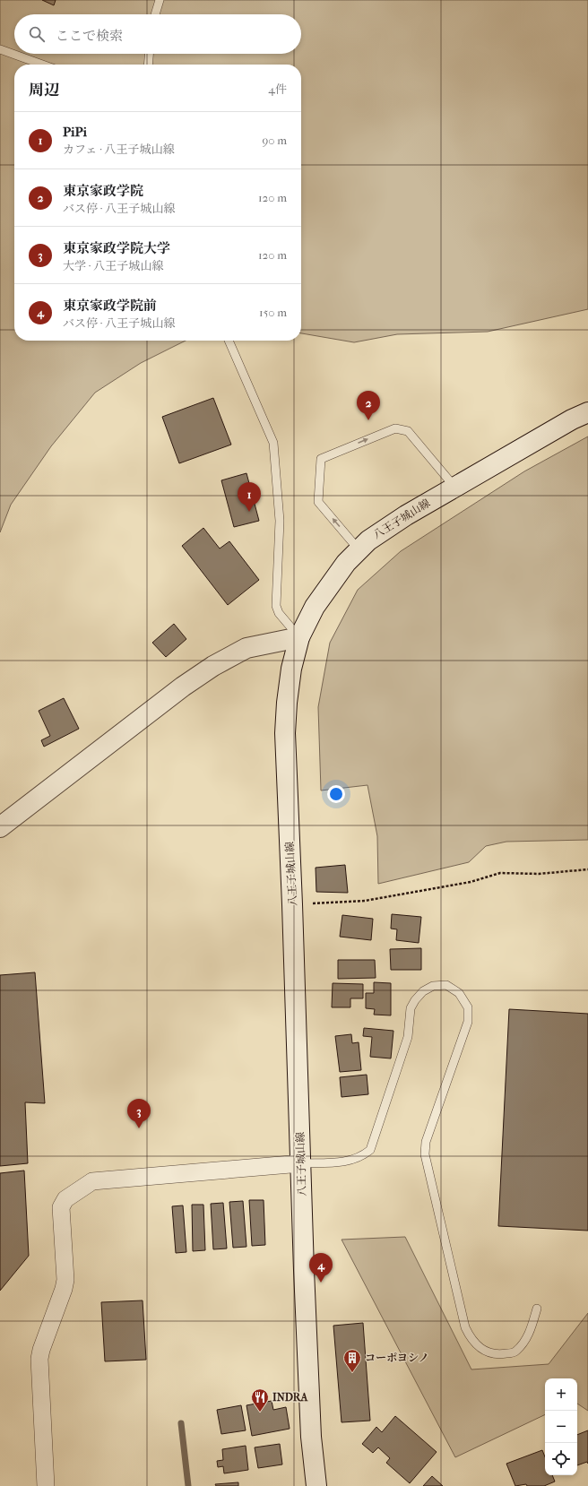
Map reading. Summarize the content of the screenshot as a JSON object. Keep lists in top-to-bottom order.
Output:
{
  "streets": {
    "main road": ["八王子城山線"]
  },
  "places": {
    "building": ["コーポヨシノ"],
    "restaurant": ["INDRA"]
  },
  "page": {
    "search": "ここで検索",
    "heading": ["周辺", "4件"],
    "list": [
      {
        "mark": "1",
        "name": "PiPi",
        "note": "カフェ · 八王子城山線",
        "value": "90 m"
      },
      {
        "mark": "2",
        "name": "東京家政学院",
        "note": "バス停 · 八王子城山線",
        "value": "120 m"
      },
      {
        "mark": "3",
        "name": "東京家政学院大学",
        "note": "大学 · 八王子城山線",
        "value": "120 m"
      },
      {
        "mark": "4",
        "name": "東京家政学院前",
        "note": "バス停 · 八王子城山線",
        "value": "150 m"
      }
    ],
    "pins": [
      "2",
      "1",
      "3",
      "4"
    ],
    "map_buttons": ["+", "−"]
  }
}
